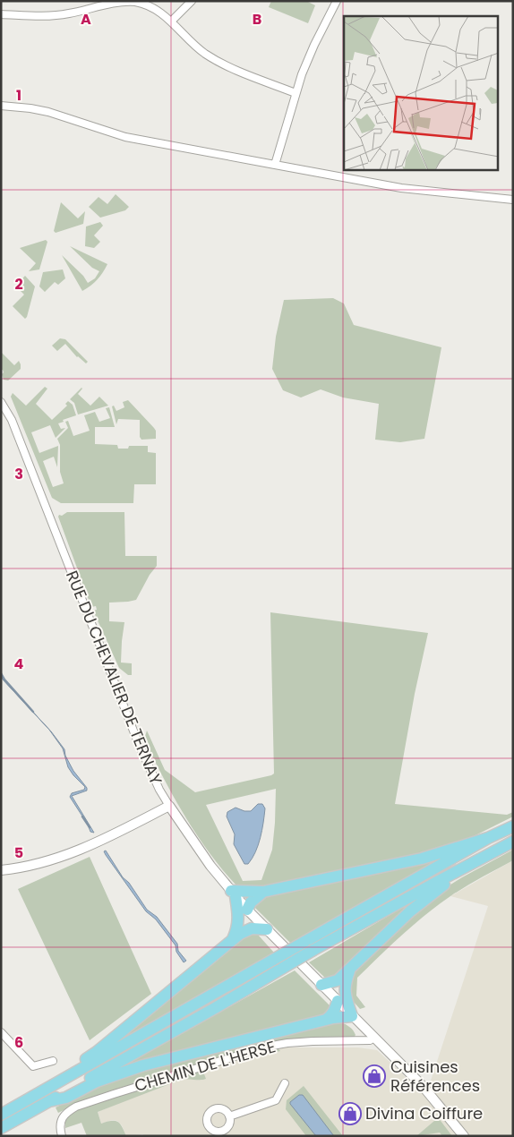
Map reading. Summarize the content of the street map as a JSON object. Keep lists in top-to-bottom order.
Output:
{
  "streets": {
    "street": ["RUE DU CHEVALIER DE TERNAY", "CHEMIN DE L'HERSE"]
  },
  "crossings": [
    ["RUE DU CHEVALIER DE TERNAY", "CHEMIN DE L'HERSE"]
  ],
  "places": {
    "shop": ["Cuisines Références", "Divina Coiffure"]
  },
  "grid": {
    "columns": ["A", "B"],
    "rows": [
      "1",
      "2",
      "3",
      "4",
      "5",
      "6"
    ]
  }
}
